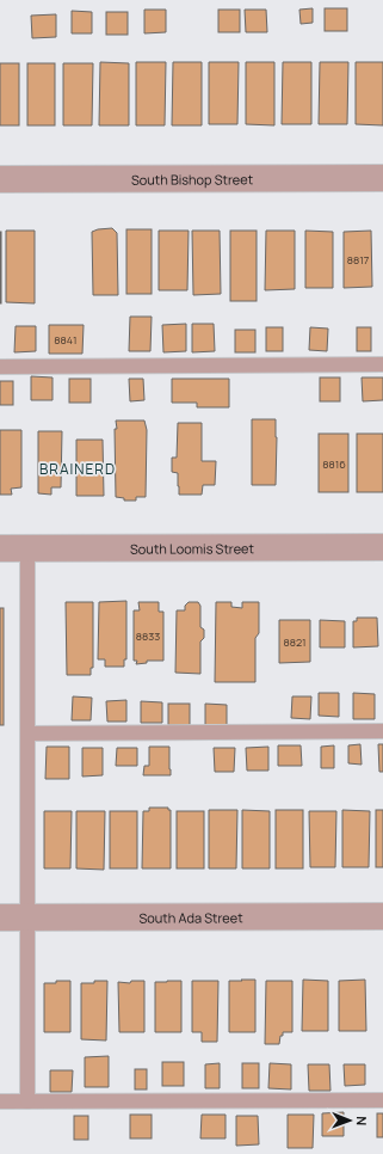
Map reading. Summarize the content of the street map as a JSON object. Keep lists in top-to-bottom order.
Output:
{
  "streets": {
    "street": ["South Bishop Street", "South Loomis Street", "South Ada Street"]
  },
  "districts": ["BRAINERD"],
  "house_numbers": [
    "8817",
    "8841",
    "8816",
    "8833",
    "8821"
  ],
  "north": "right"
}
